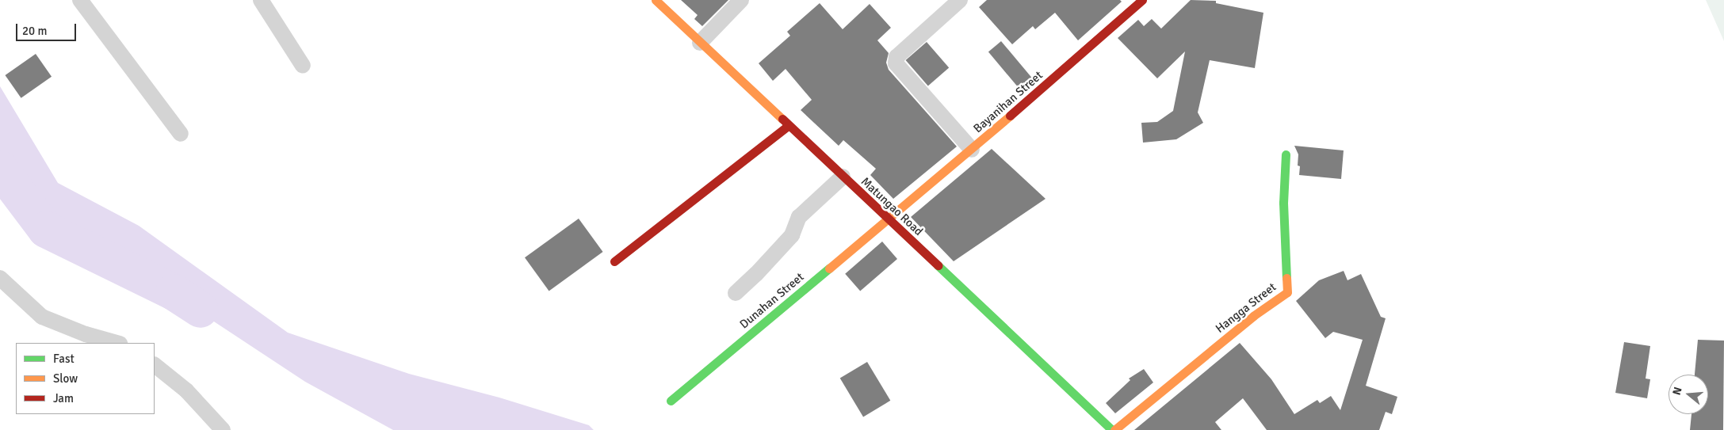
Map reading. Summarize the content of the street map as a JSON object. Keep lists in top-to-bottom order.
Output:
{
  "streets": {
    "street": [
      "Bayanihan Street",
      "Matungao Road",
      "Dunahan Street",
      "Hangga Street"
    ]
  },
  "crossings": [
    ["Bayanihan Street", "Matungao Road"],
    ["Bayanihan Street", "Dunahan Street"],
    ["Matungao Road", "Dunahan Street"],
    ["Matungao Road", "Hangga Street"]
  ],
  "legend": ["Fast", "Slow", "Jam"],
  "scale_bar": "20 m",
  "north": "left"
}
